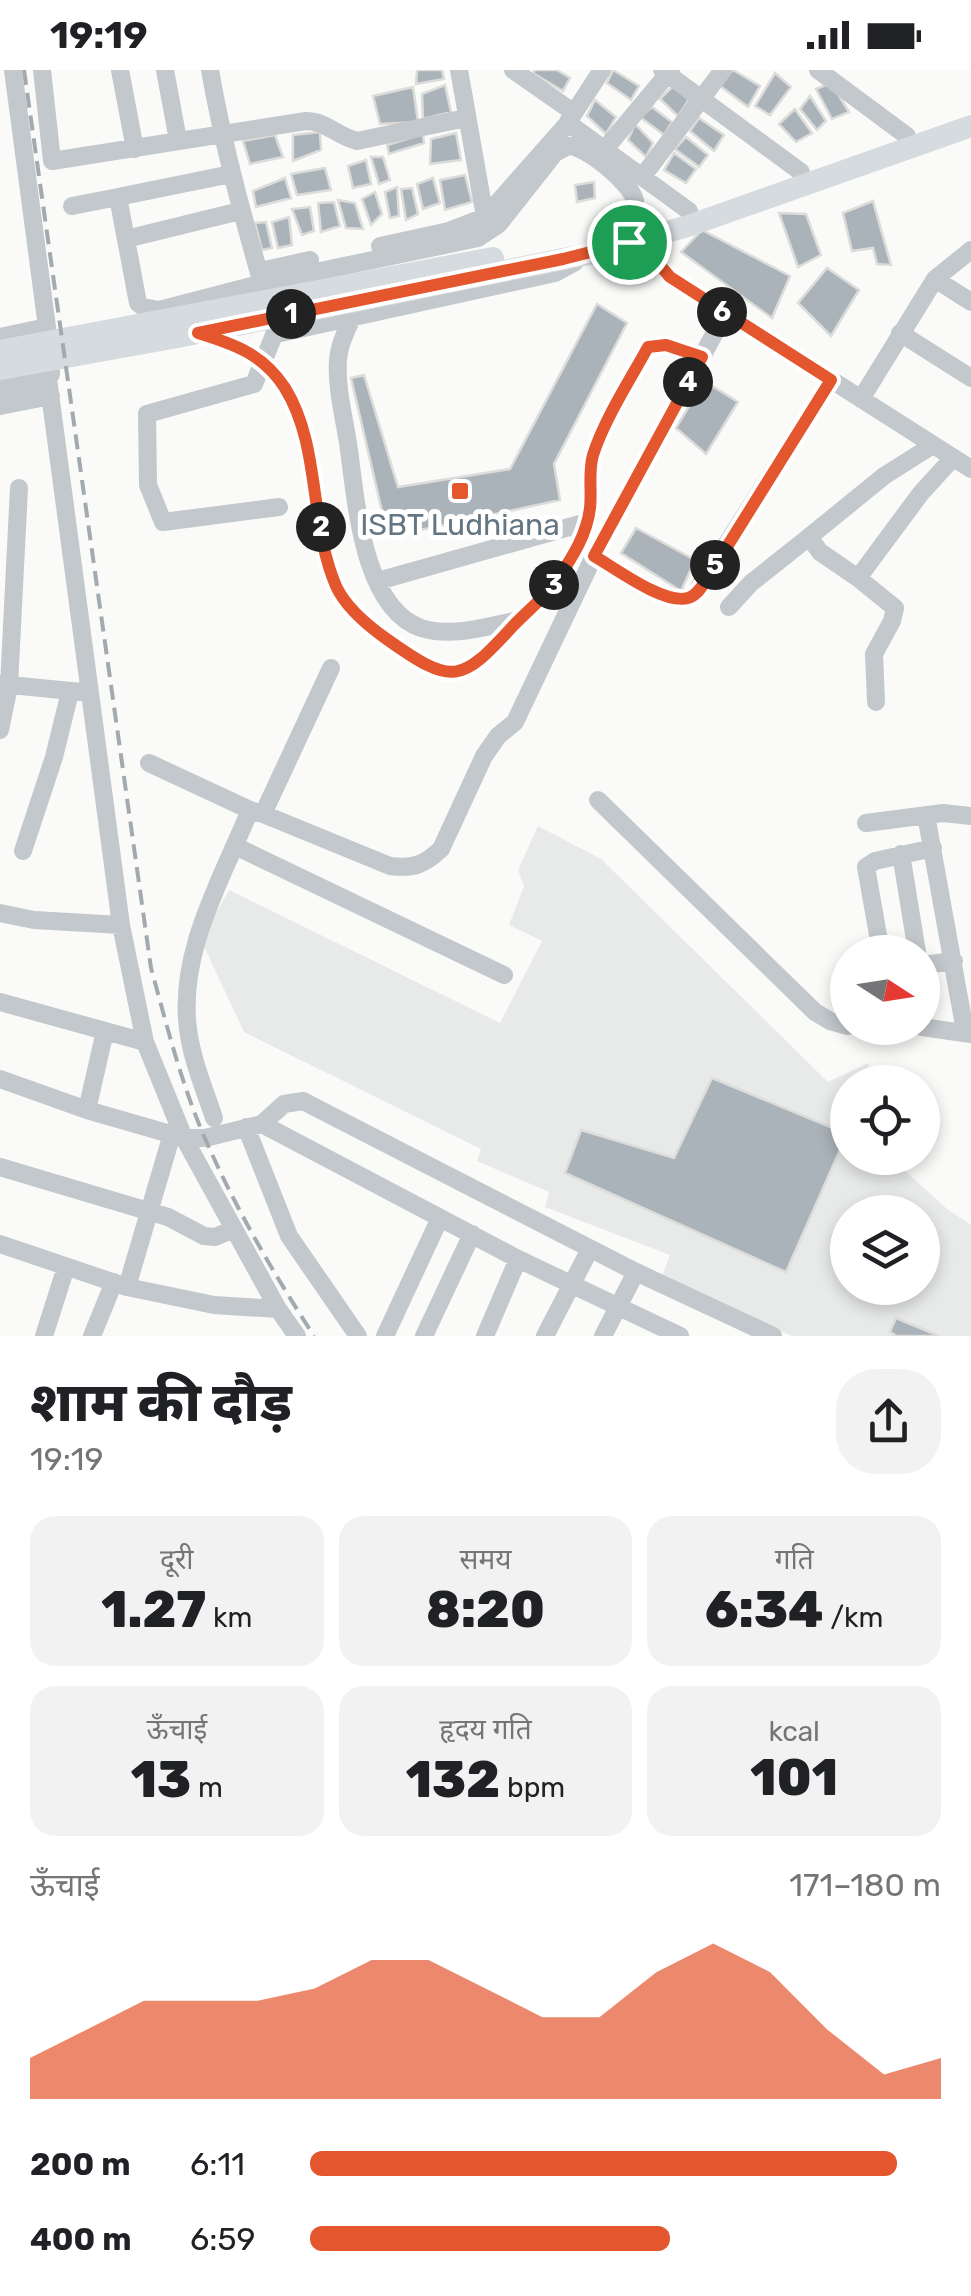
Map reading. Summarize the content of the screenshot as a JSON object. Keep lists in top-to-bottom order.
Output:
{
  "places": {
    "transit": ["ISBT Ludhiana"]
  },
  "north": "right",
  "page": {
    "status": "19:19",
    "pins": [
      "6",
      "1",
      "4",
      "2",
      "5",
      "3"
    ],
    "heading": ["शाम की दौड़", "19:19"],
    "stats": [
      ["दूरी", "1.27 km"],
      ["समय", "8:20"],
      ["गति", "6:34 /km"],
      ["ऊँचाई", "13 m"],
      ["हृदय गति", "132 bpm"],
      ["kcal", "101"]
    ],
    "chart": ["ऊँचाई", "171–180 m"],
    "list": [
      {
        "name": "200 m",
        "note": "6:11"
      },
      {
        "name": "400 m",
        "note": "6:59"
      }
    ]
  }
}
